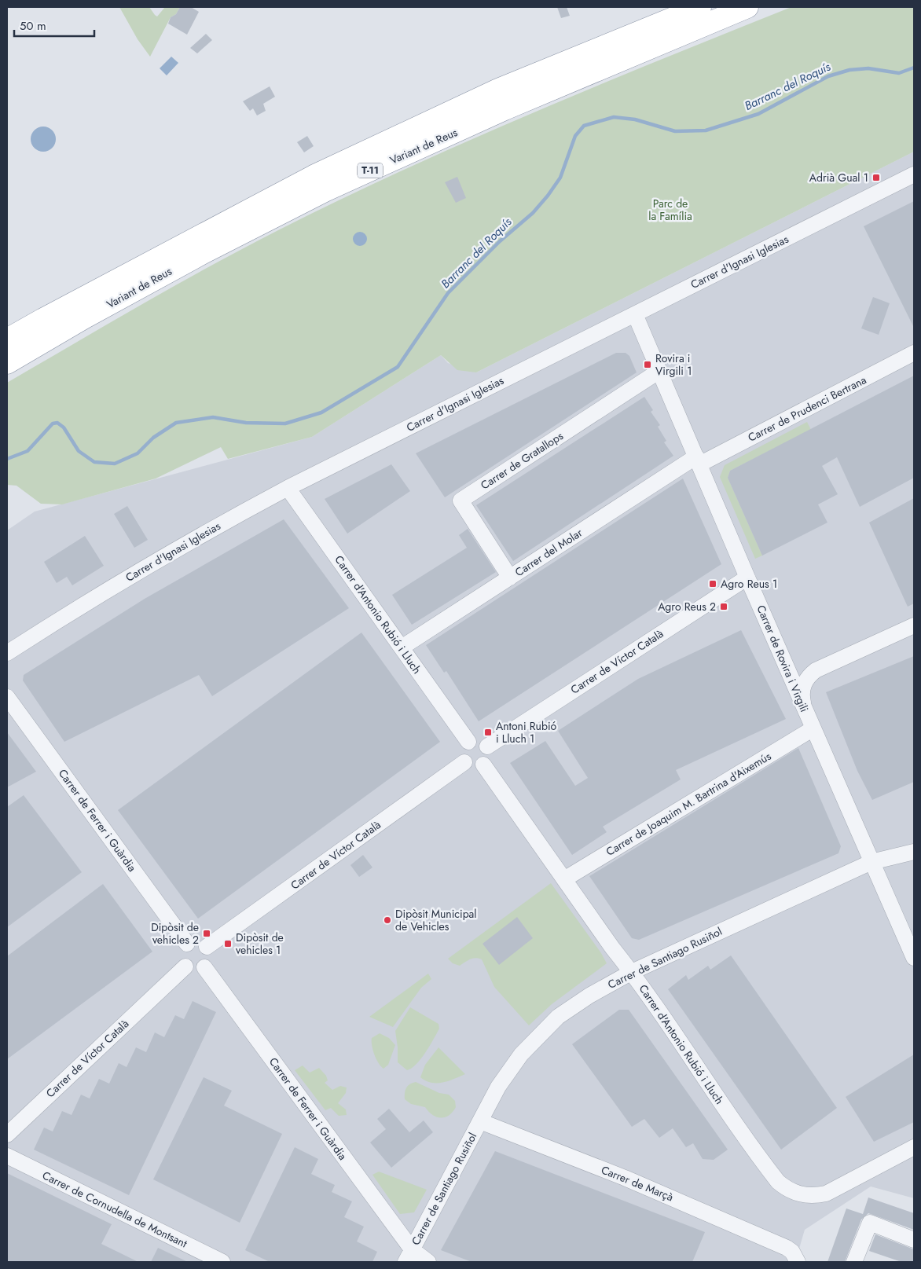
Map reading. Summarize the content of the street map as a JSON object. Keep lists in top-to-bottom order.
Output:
{
  "streets": {
    "highway": ["Variant de Reus", "T-11"],
    "street": [
      "Carrer d'Ignasi Iglesias",
      "Carrer de Prudenci Bertrana",
      "Carrer de Gratallops",
      "Carrer del Molar",
      "Carrer d'Antonio Rubió i Lluch",
      "Carrer de Rovira i Virgili",
      "Carrer de Víctor Català",
      "Carrer de Joaquim M. Bartrina d'Aixemús",
      "Carrer de Ferrer i Guàrdia",
      "Carrer de Santiago Rusiñol",
      "Carrer de Marçà",
      "Carrer de Cornudella de Montsant"
    ]
  },
  "crossings": [
    ["Carrer d'Ignasi Iglesias", "Carrer d'Antonio Rubió i Lluch"],
    ["Carrer d'Ignasi Iglesias", "Carrer de Rovira i Virgili"],
    ["Carrer de Prudenci Bertrana", "Carrer del Molar"],
    ["Carrer de Prudenci Bertrana", "Carrer de Rovira i Virgili"],
    ["Carrer de Gratallops", "Carrer del Molar"],
    ["Carrer de Gratallops", "Carrer de Rovira i Virgili"],
    ["Carrer del Molar", "Carrer d'Antonio Rubió i Lluch"],
    ["Carrer del Molar", "Carrer de Rovira i Virgili"],
    ["Carrer d'Antonio Rubió i Lluch", "Carrer de Víctor Català"],
    ["Carrer d'Antonio Rubió i Lluch", "Carrer de Joaquim M. Bartrina d'Aixemús"],
    ["Carrer d'Antonio Rubió i Lluch", "Carrer de Santiago Rusiñol"],
    ["Carrer de Rovira i Virgili", "Carrer de Víctor Català"],
    ["Carrer de Rovira i Virgili", "Carrer de Joaquim M. Bartrina d'Aixemús"],
    ["Carrer de Rovira i Virgili", "Carrer de Santiago Rusiñol"],
    ["Carrer de Víctor Català", "Carrer de Ferrer i Guàrdia"],
    ["Carrer de Ferrer i Guàrdia", "Carrer de Santiago Rusiñol"],
    ["Carrer de Santiago Rusiñol", "Carrer de Marçà"]
  ],
  "water": ["Barranc del Roquís"],
  "parks": ["Parc de la Família"],
  "places": {
    "transit": [
      "Adrià Gual 1",
      "Rovira i Virgili 1",
      "Agro Reus 1",
      "Agro Reus 2",
      "Antoni Rubió i Lluch 1",
      "Dipòsit de vehicles 2",
      "Dipòsit de vehicles 1"
    ],
    "other": ["Dipòsit Municipal de Vehicles"]
  },
  "scale_bar": "50 m"
}
